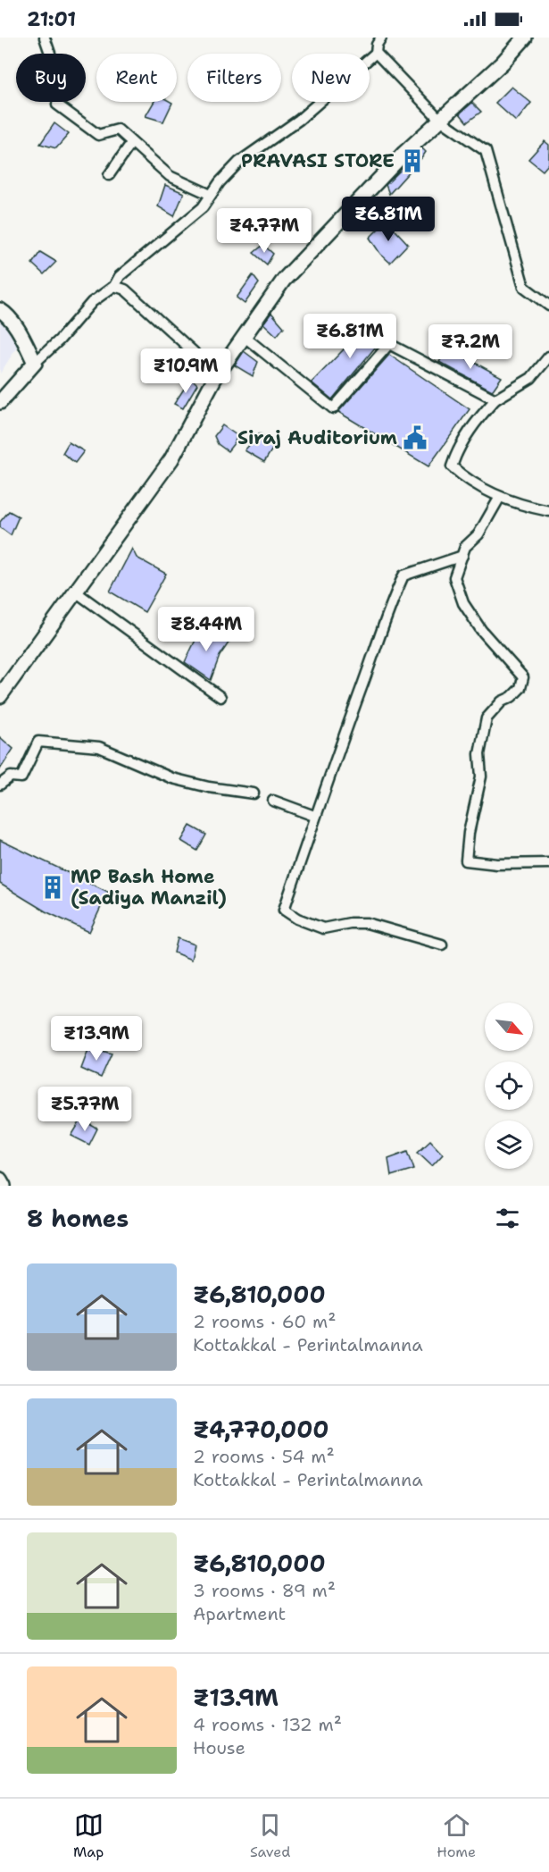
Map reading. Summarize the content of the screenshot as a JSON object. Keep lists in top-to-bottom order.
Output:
{
  "places": {
    "building": ["PRAVASI STORE", "MP Bash Home (Sadiya Manzil)"],
    "public building": ["Siraj Auditorium"]
  },
  "north": "bottom right",
  "page": {
    "status": "21:01",
    "chip": [
      "Buy",
      "Rent",
      "Filters",
      "New"
    ],
    "price": [
      "₹6.81M",
      "₹4.77M",
      "₹6.81M",
      "₹7.2M",
      "₹10.9M",
      "₹8.44M",
      "₹13.9M",
      "₹5.77M"
    ],
    "heading": "8 homes",
    "list": [
      {
        "name": "₹6,810,000",
        "note": "2 rooms · 60 m² · Kottakkal - Perintalmanna"
      },
      {
        "name": "₹4,770,000",
        "note": "2 rooms · 54 m² · Kottakkal - Perintalmanna"
      },
      {
        "name": "₹6,810,000",
        "note": "3 rooms · 89 m² · Apartment"
      },
      {
        "name": "₹13.9M",
        "note": "4 rooms · 132 m² · House"
      }
    ],
    "tabs": ["Map", "Saved", "Home"]
  }
}
